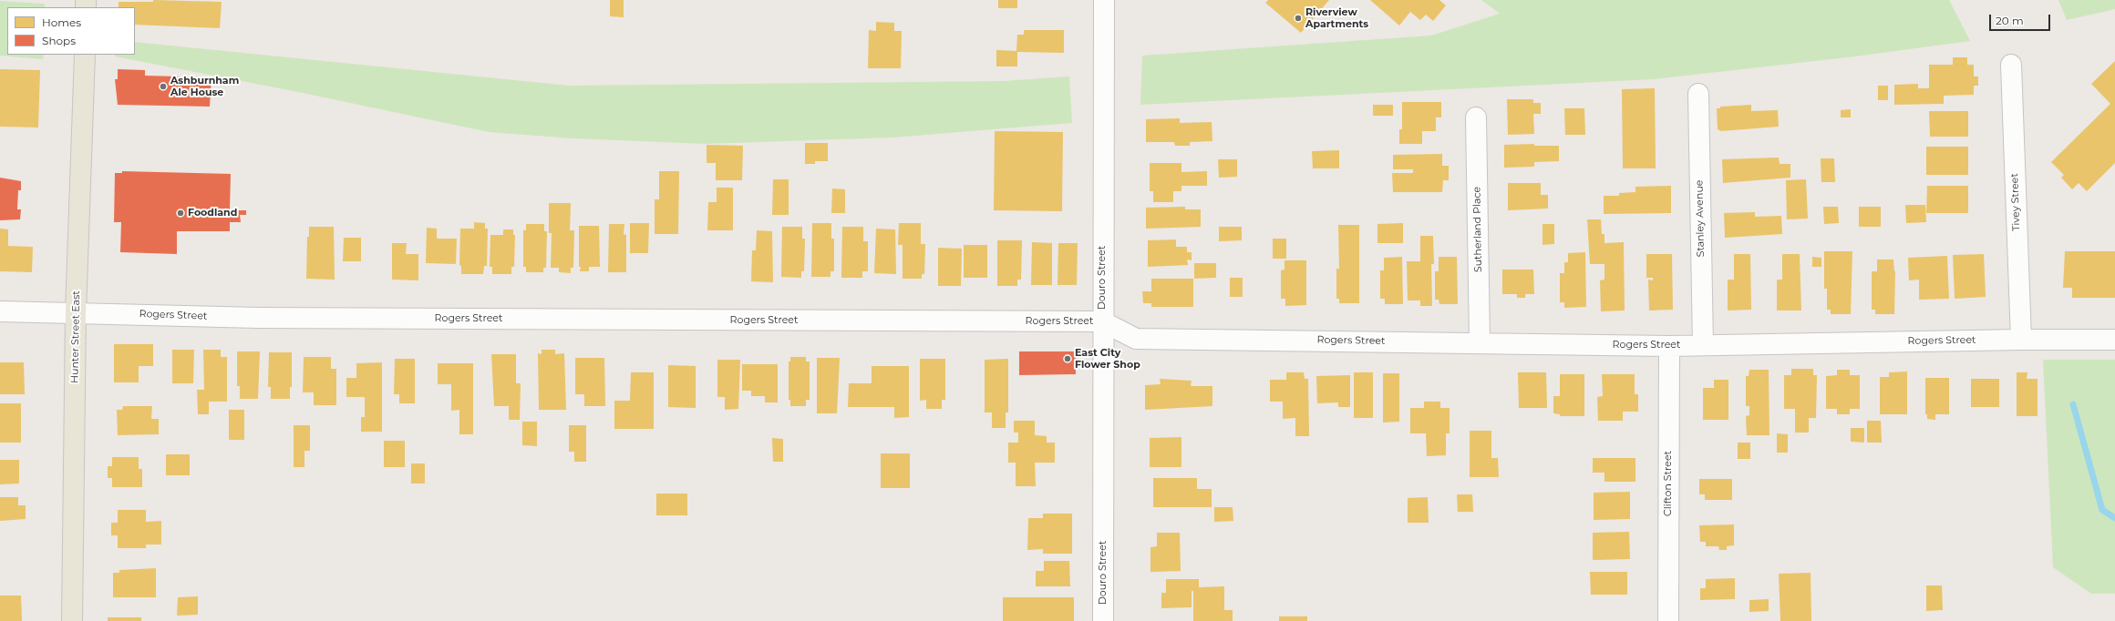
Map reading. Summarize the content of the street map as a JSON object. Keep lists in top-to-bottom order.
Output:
{
  "streets": {
    "main road": ["Hunter Street East"],
    "street": [
      "Tivey Street",
      "Stanley Avenue",
      "Sutherland Place",
      "Douro Street",
      "Rogers Street",
      "Clifton Street"
    ]
  },
  "crossings": [
    ["Tivey Street", "Rogers Street"],
    ["Stanley Avenue", "Rogers Street"],
    ["Sutherland Place", "Rogers Street"],
    ["Douro Street", "Rogers Street"],
    ["Rogers Street", "Hunter Street East"],
    ["Rogers Street", "Clifton Street"]
  ],
  "places": [
    "Riverview Apartments",
    "Ashburnham Ale House",
    "Foodland",
    "East City Flower Shop"
  ],
  "legend": ["Homes", "Shops"],
  "scale_bar": "20 m"
}
